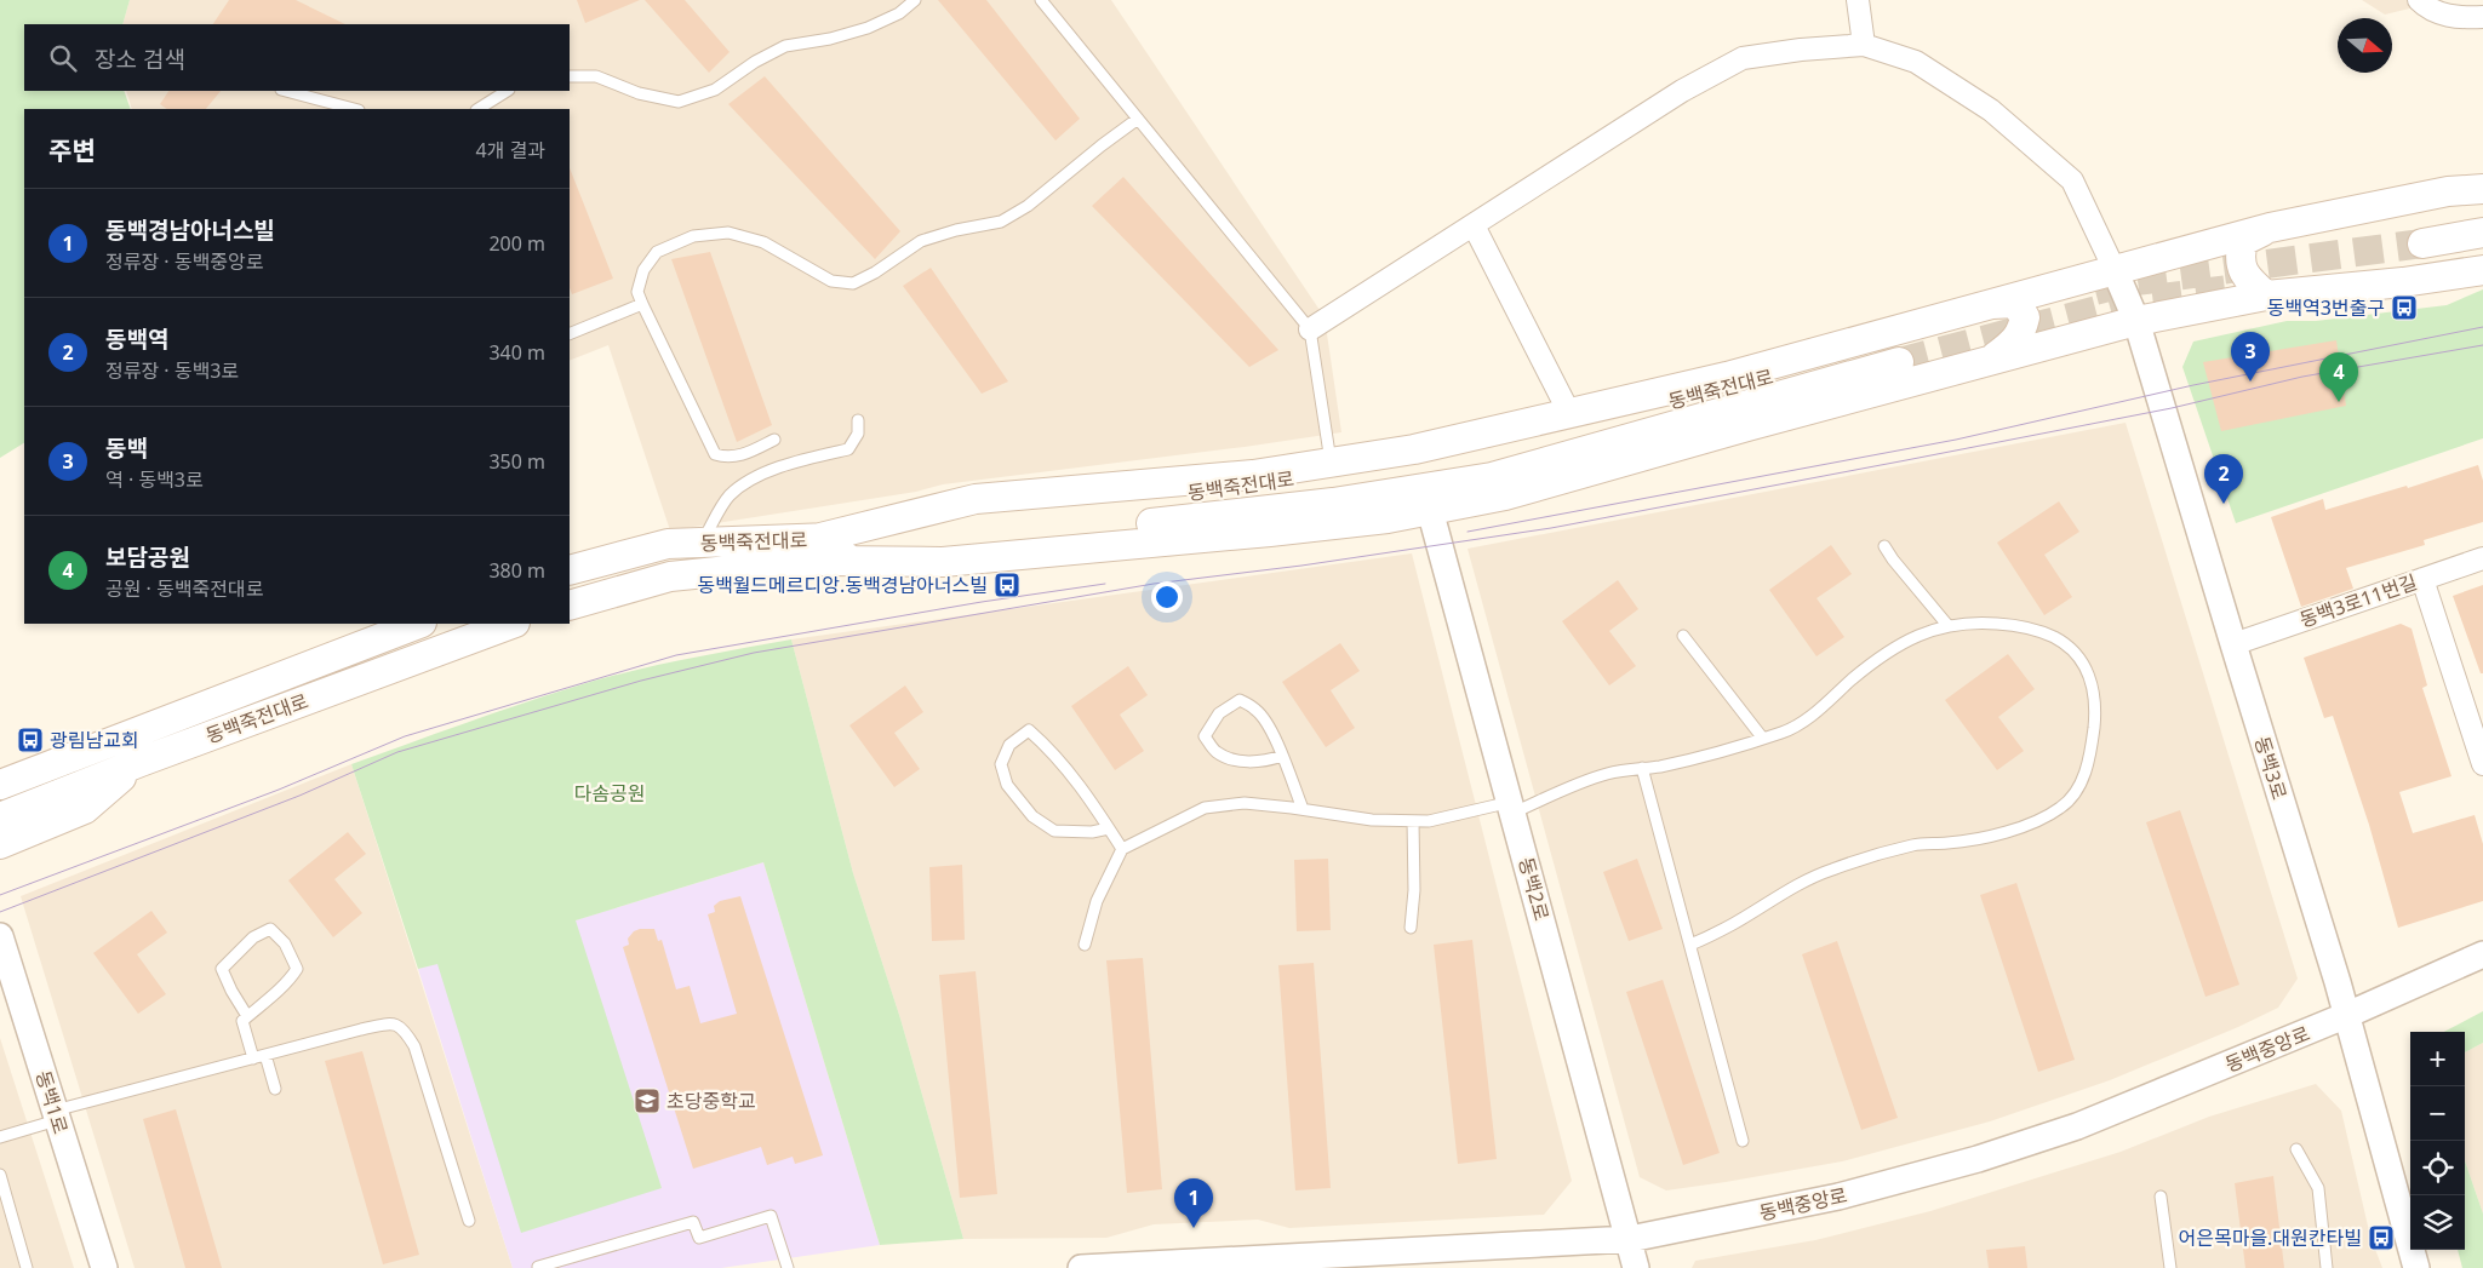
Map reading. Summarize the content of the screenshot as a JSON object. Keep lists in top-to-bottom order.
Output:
{
  "streets": {
    "main road": ["동백죽전대로"],
    "street": [
      "동백3로11번길",
      "동백3로",
      "동백2로",
      "동백중앙로",
      "동백1로"
    ]
  },
  "crossings": [
    ["동백3로11번길", "동백3로"],
    ["동백3로", "동백중앙로"],
    ["동백2로", "동백중앙로"]
  ],
  "parks": ["다솜공원"],
  "places": {
    "bus stop": [
      "동백역3번출구",
      "동백월드메르디앙.동백경남아너스빌",
      "광림남교회",
      "어은목마을.대원칸타빌"
    ],
    "school or university": ["초당중학교"]
  },
  "north": "right",
  "page": {
    "search": "장소 검색",
    "heading": ["주변", "4개 결과"],
    "list": [
      {
        "mark": "1",
        "name": "동백경남아너스빌",
        "note": "정류장 · 동백중앙로",
        "value": "200 m"
      },
      {
        "mark": "2",
        "name": "동백역",
        "note": "정류장 · 동백3로",
        "value": "340 m"
      },
      {
        "mark": "3",
        "name": "동백",
        "note": "역 · 동백3로",
        "value": "350 m"
      },
      {
        "mark": "4",
        "name": "보담공원",
        "note": "공원 · 동백죽전대로",
        "value": "380 m"
      }
    ],
    "pins": [
      "3",
      "4",
      "2",
      "1"
    ],
    "map_buttons": ["+", "−"]
  }
}
